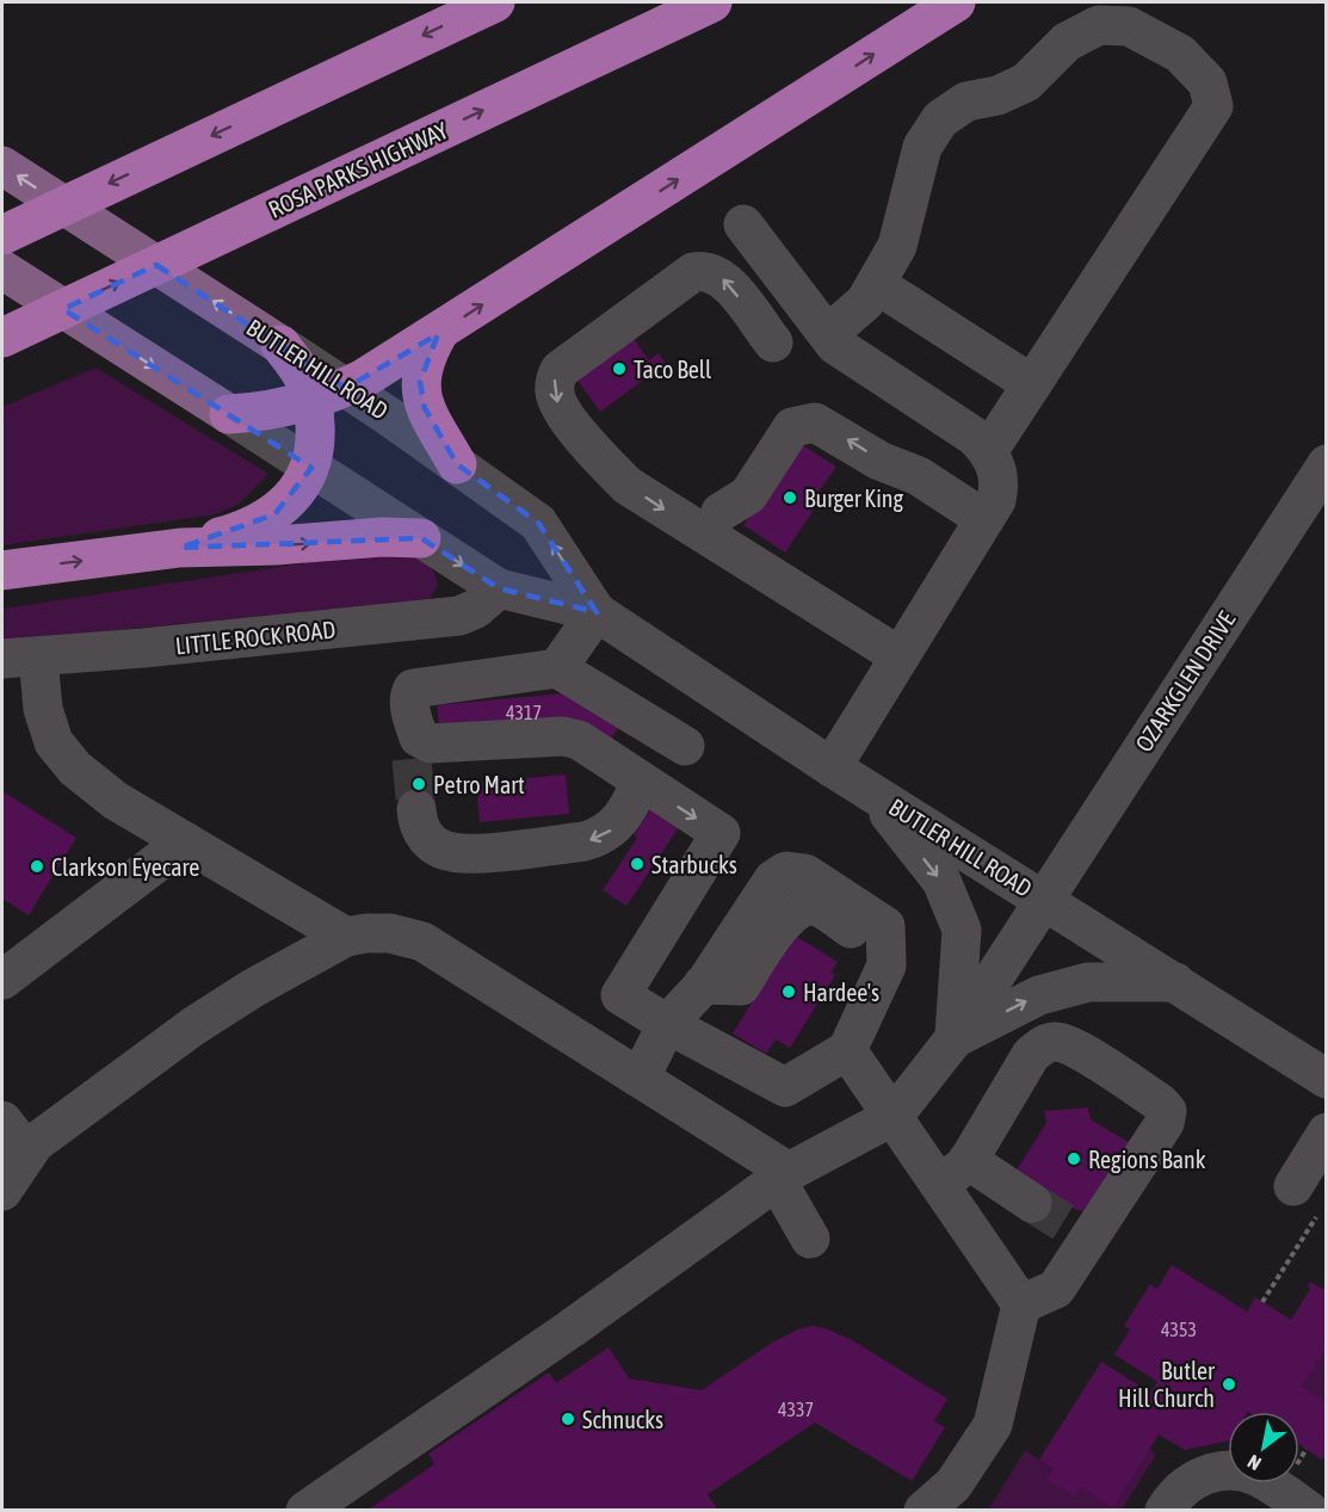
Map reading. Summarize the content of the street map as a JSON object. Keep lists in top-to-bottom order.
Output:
{
  "streets": {
    "highway": ["ROSA PARKS HIGHWAY"],
    "main road": ["BUTLER HILL ROAD"],
    "street": ["LITTLE ROCK ROAD", "OZARKGLEN DRIVE"]
  },
  "crossings": [
    ["BUTLER HILL ROAD", "LITTLE ROCK ROAD"],
    ["BUTLER HILL ROAD", "OZARKGLEN DRIVE"]
  ],
  "places": [
    "Taco Bell",
    "Burger King",
    "Petro Mart",
    "Starbucks",
    "Clarkson Eyecare",
    "Hardee's",
    "Regions Bank",
    "Butler Hill Church",
    "Schnucks"
  ],
  "house_numbers": ["4317", "4353", "4337"],
  "north": "bottom left"
}
